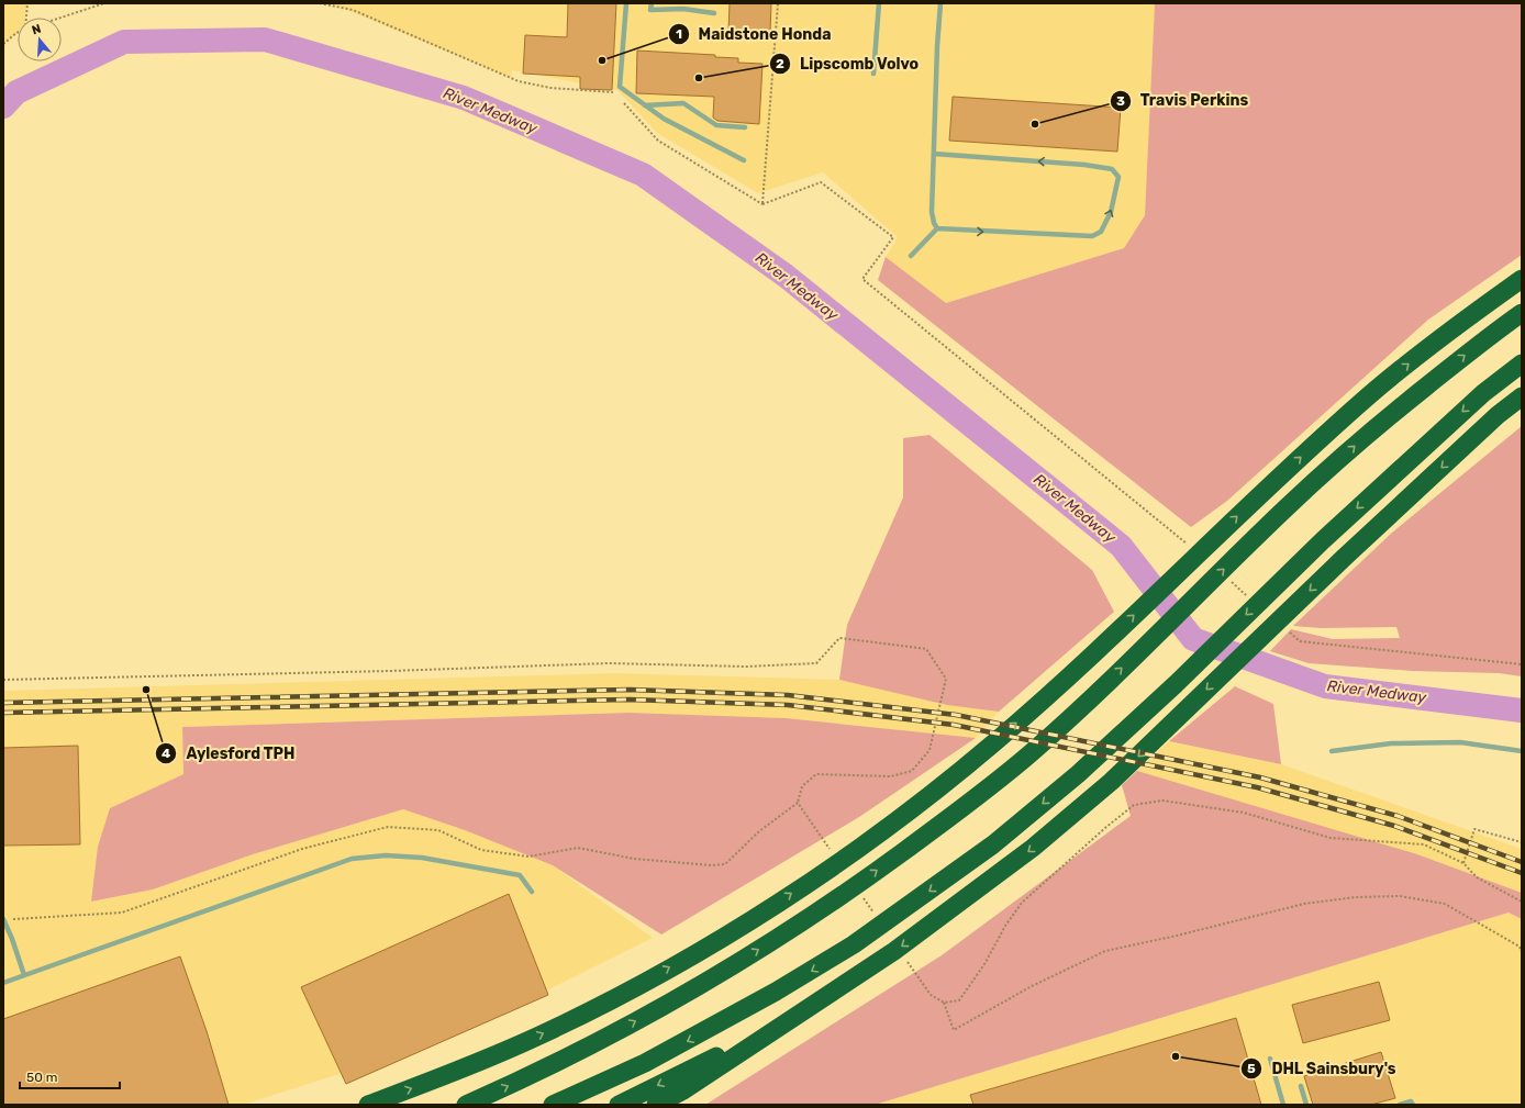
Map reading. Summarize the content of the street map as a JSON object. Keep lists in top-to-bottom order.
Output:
{
  "water": ["River Medway"],
  "places": [
    "Maidstone Honda",
    "Lipscomb Volvo",
    "Travis Perkins",
    "Aylesford TPH",
    "DHL Sainsbury's"
  ],
  "scale_bar": "50 m",
  "north": "top"
}
